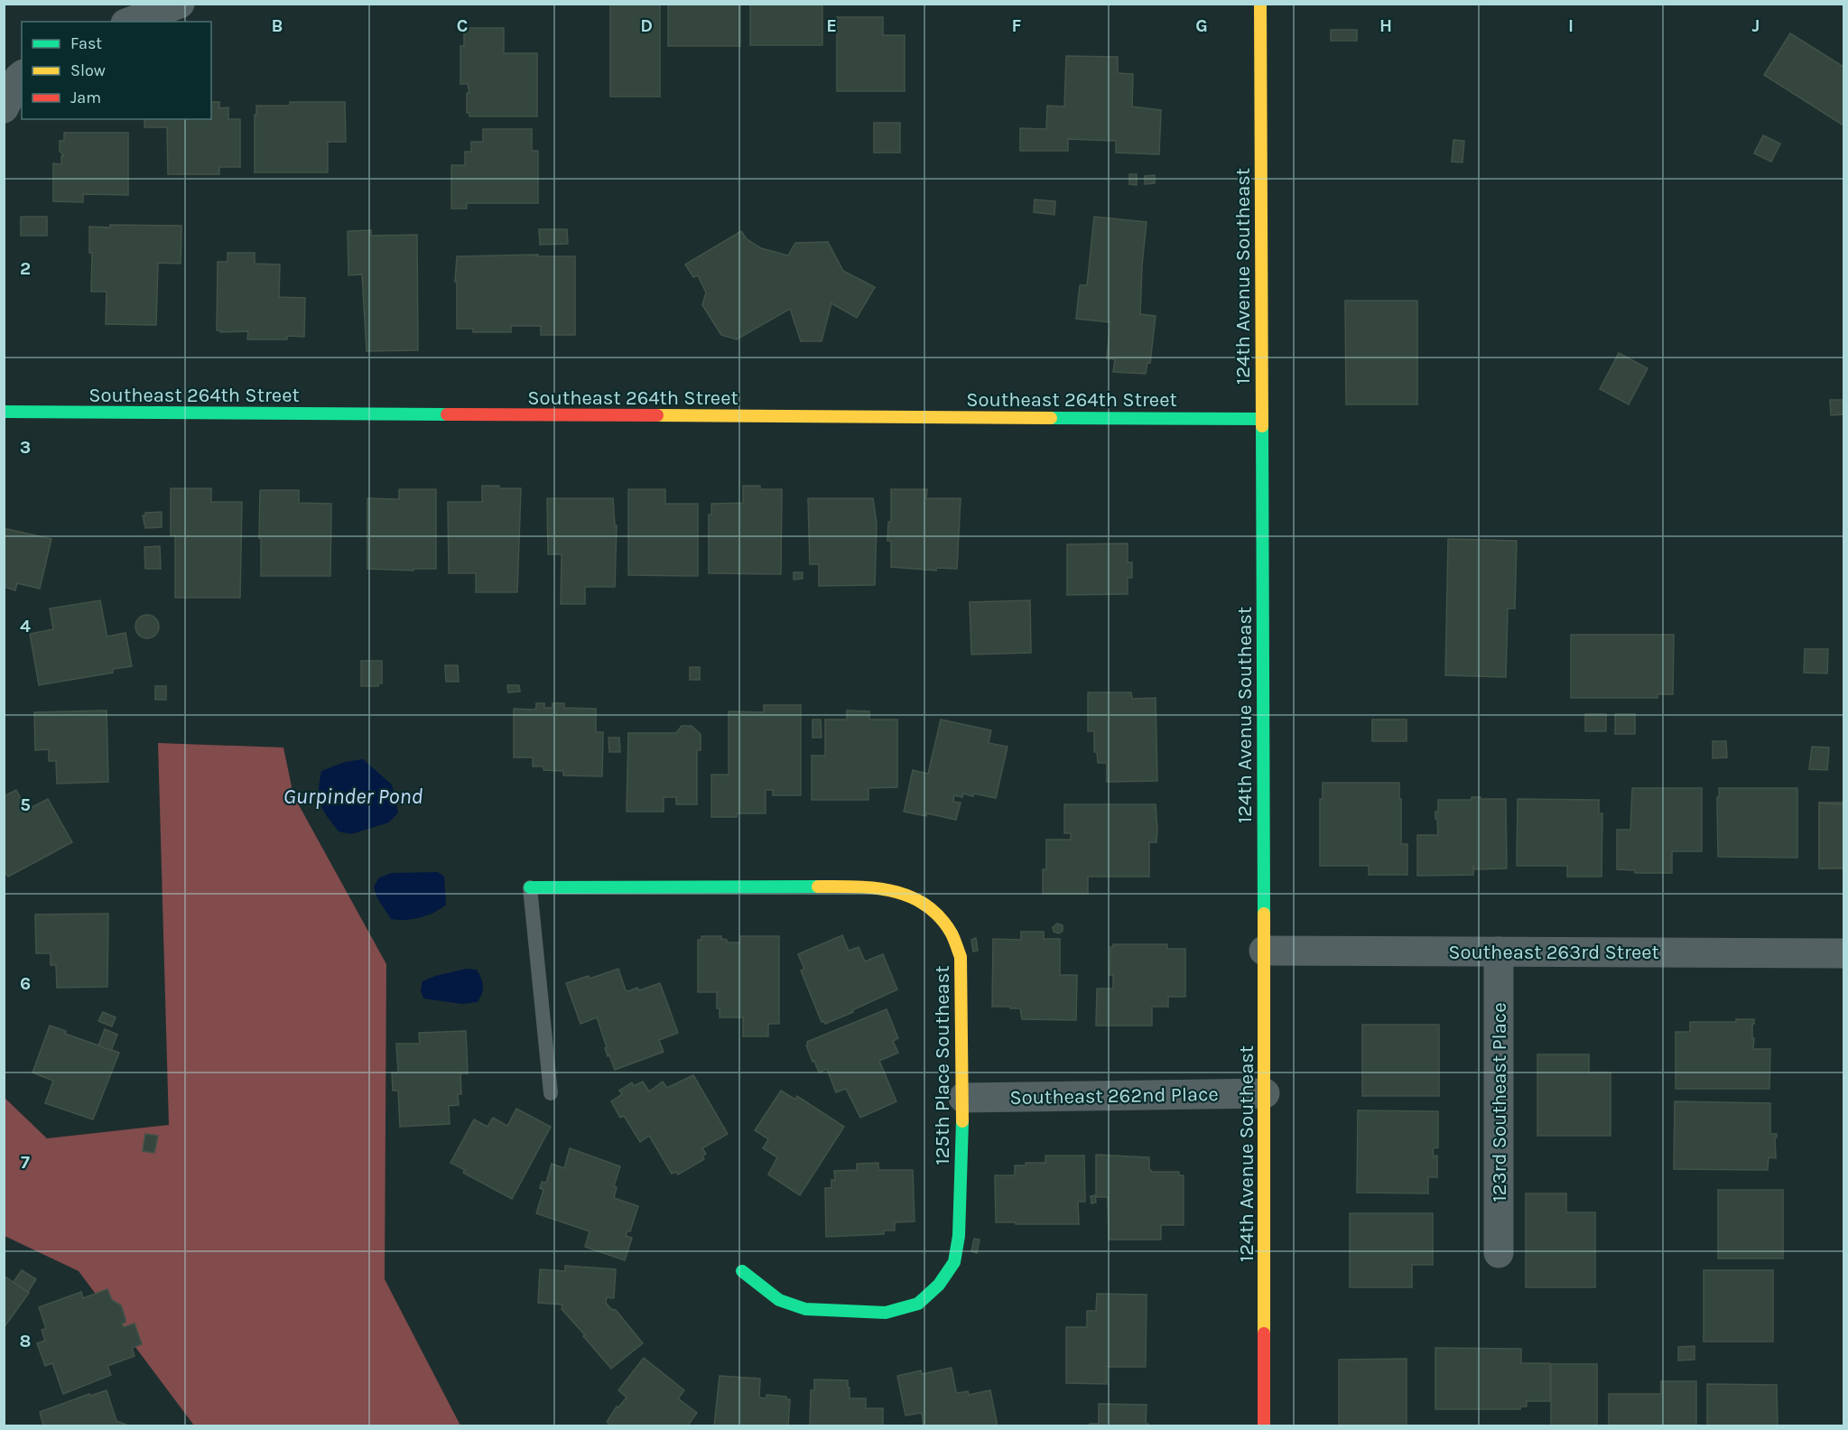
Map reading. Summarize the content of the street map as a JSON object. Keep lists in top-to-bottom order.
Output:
{
  "streets": {
    "street": [
      "124th Avenue Southeast",
      "Southeast 264th Street",
      "Southeast 263rd Street",
      "125th Place Southeast",
      "Southeast 262nd Place",
      "123rd Southeast Place"
    ]
  },
  "crossings": [
    ["124th Avenue Southeast", "Southeast 264th Street"],
    ["124th Avenue Southeast", "Southeast 263rd Street"],
    ["124th Avenue Southeast", "Southeast 262nd Place"],
    ["Southeast 263rd Street", "123rd Southeast Place"],
    ["125th Place Southeast", "Southeast 262nd Place"]
  ],
  "water": ["Gurpinder Pond"],
  "legend": ["Fast", "Slow", "Jam"],
  "grid": {
    "columns": [
      "B",
      "C",
      "D",
      "E",
      "F",
      "G",
      "H",
      "I",
      "J"
    ],
    "rows": [
      "2",
      "3",
      "4",
      "5",
      "6",
      "7",
      "8"
    ]
  }
}
